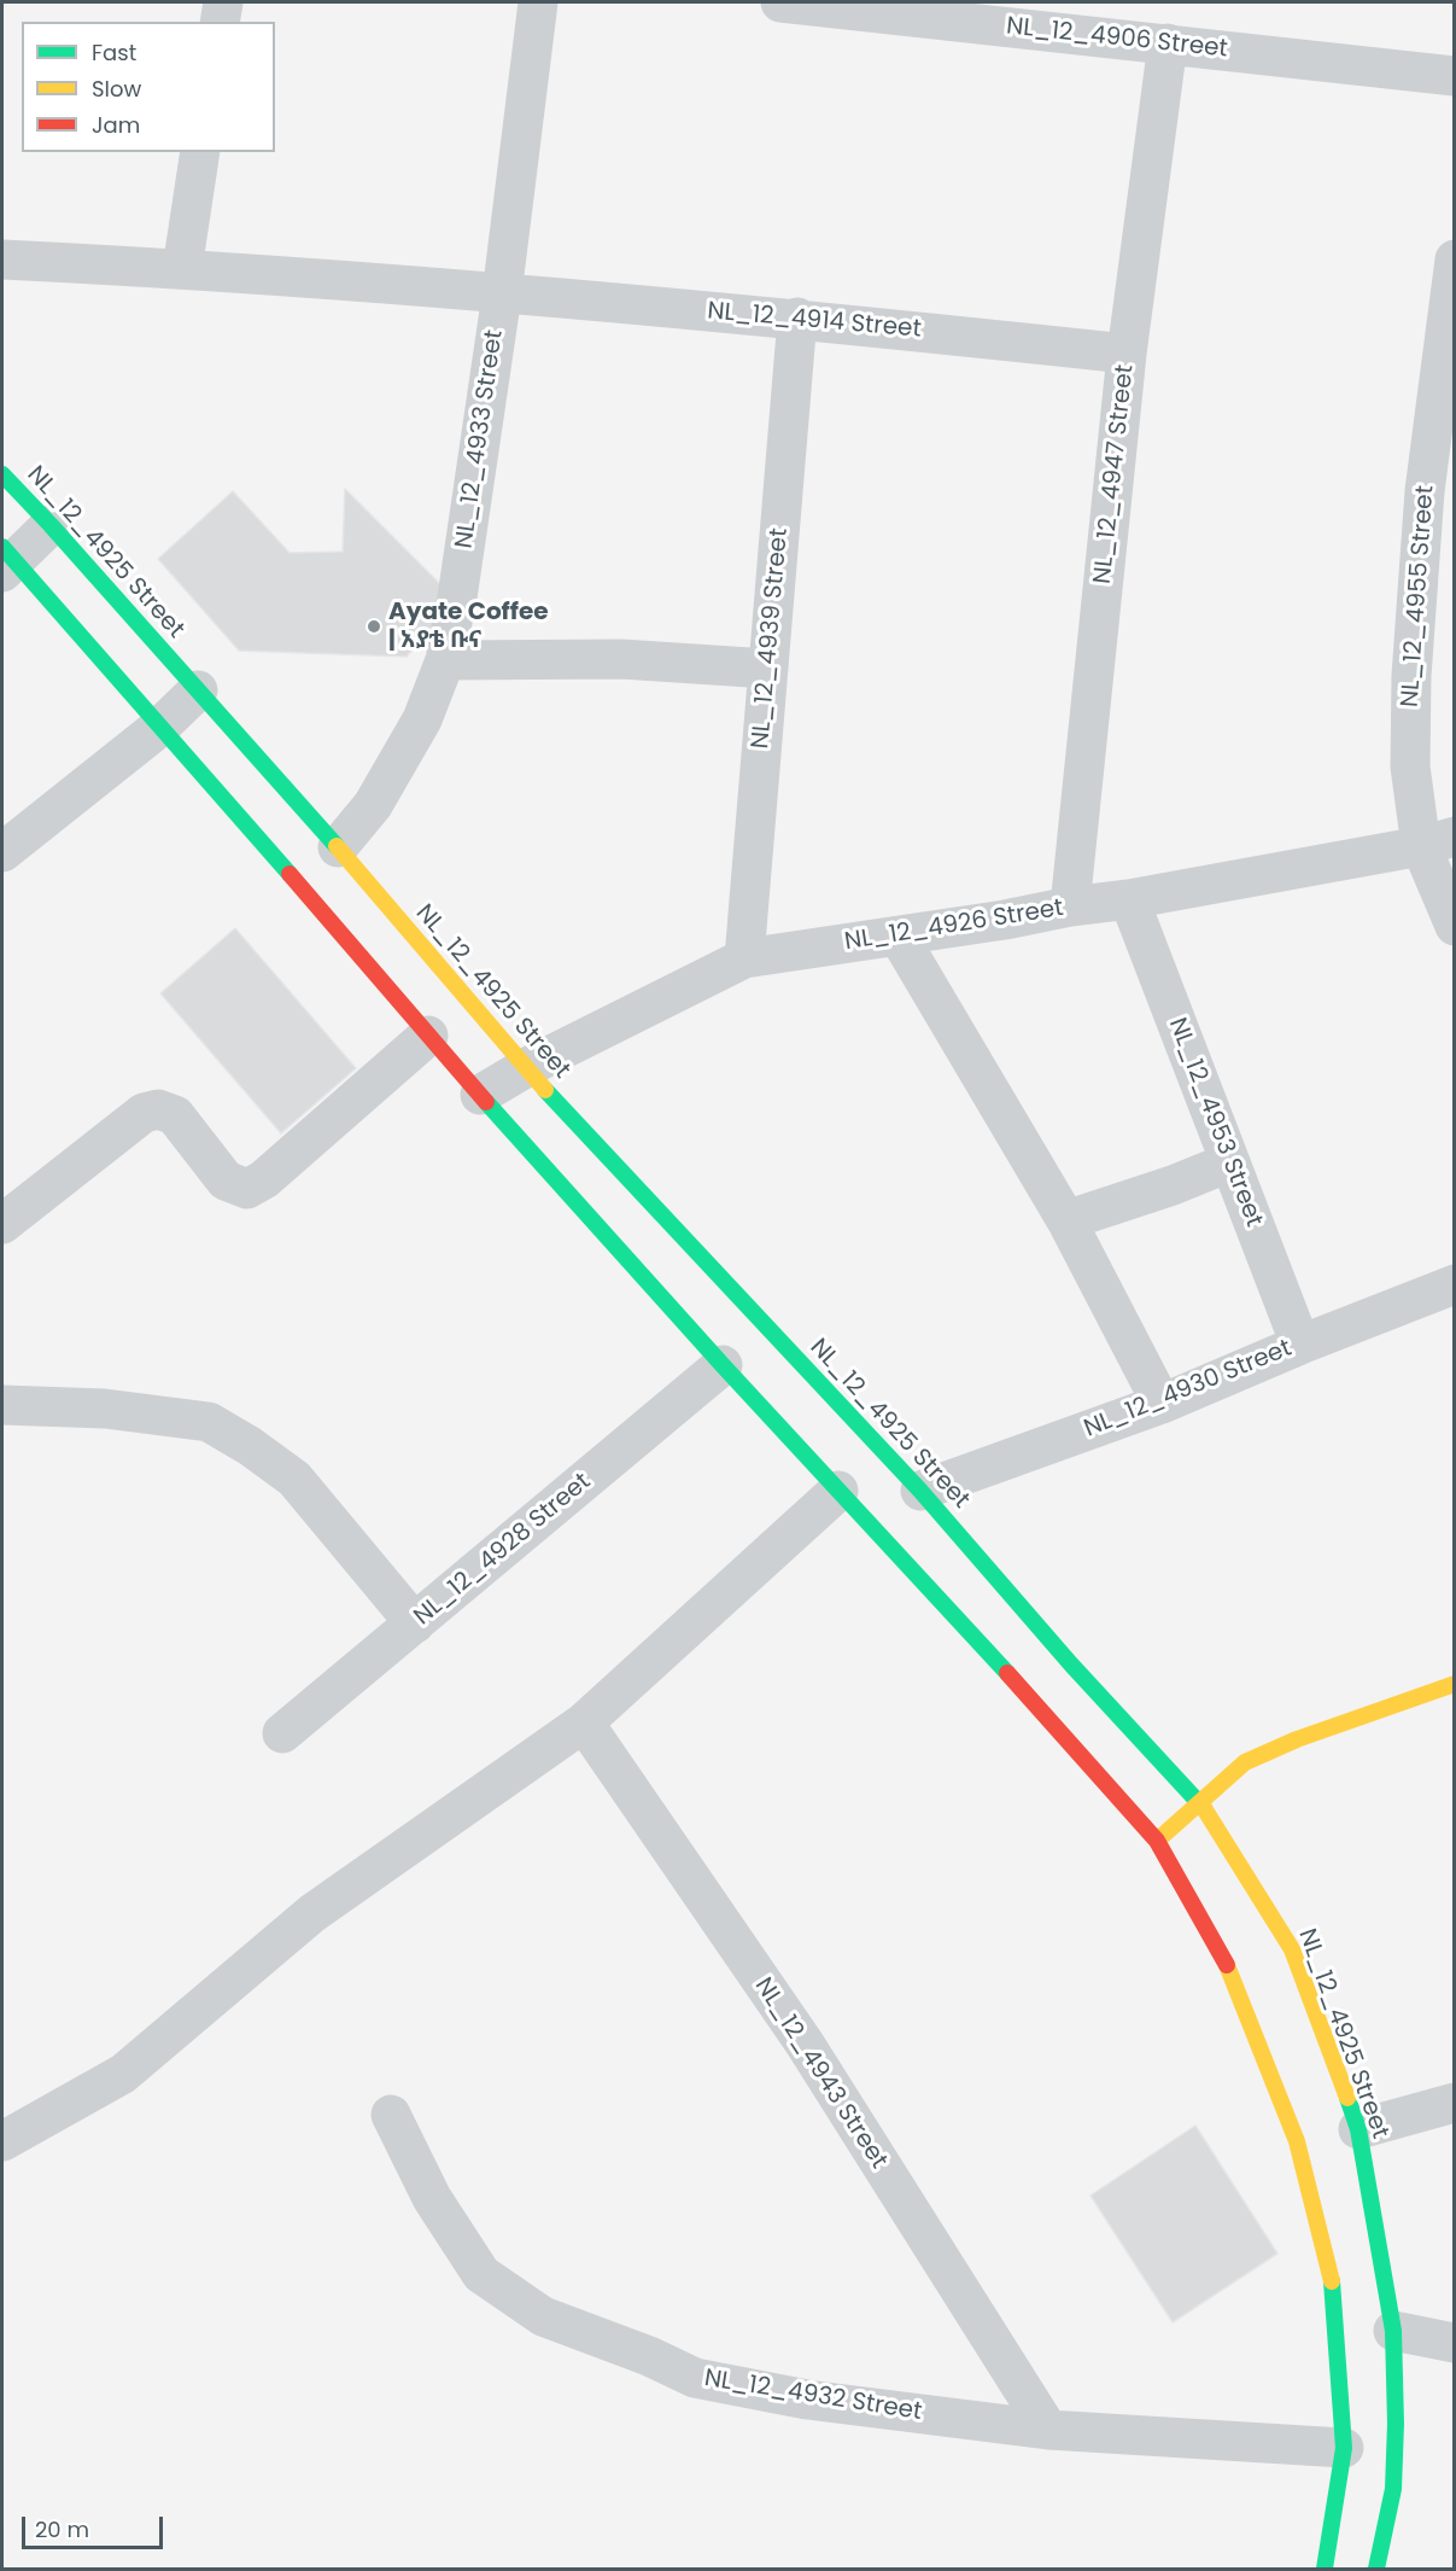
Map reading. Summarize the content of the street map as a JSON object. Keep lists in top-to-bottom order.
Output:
{
  "streets": {
    "main road": ["NL_12_4925 Street"],
    "street": [
      "NL_12_4906 Street",
      "NL_12_4914 Street",
      "NL_12_4933 Street",
      "NL_12_4947 Street",
      "NL_12_4955 Street",
      "NL_12_4939 Street",
      "NL_12_4926 Street",
      "NL_12_4953 Street",
      "NL_12_4930 Street",
      "NL_12_4928 Street",
      "NL_12_4943 Street",
      "NL_12_4932 Street"
    ]
  },
  "crossings": [
    ["NL_12_4906 Street", "NL_12_4947 Street"],
    ["NL_12_4914 Street", "NL_12_4933 Street"],
    ["NL_12_4914 Street", "NL_12_4947 Street"],
    ["NL_12_4914 Street", "NL_12_4939 Street"],
    ["NL_12_4933 Street", "NL_12_4925 Street"],
    ["NL_12_4947 Street", "NL_12_4926 Street"],
    ["NL_12_4925 Street", "NL_12_4926 Street"],
    ["NL_12_4925 Street", "NL_12_4930 Street"],
    ["NL_12_4955 Street", "NL_12_4926 Street"],
    ["NL_12_4939 Street", "NL_12_4926 Street"],
    ["NL_12_4926 Street", "NL_12_4953 Street"],
    ["NL_12_4953 Street", "NL_12_4930 Street"],
    ["NL_12_4943 Street", "NL_12_4932 Street"]
  ],
  "places": ["Ayate Coffee | አያቴ ቡና"],
  "legend": ["Fast", "Slow", "Jam"],
  "scale_bar": "20 m"
}
